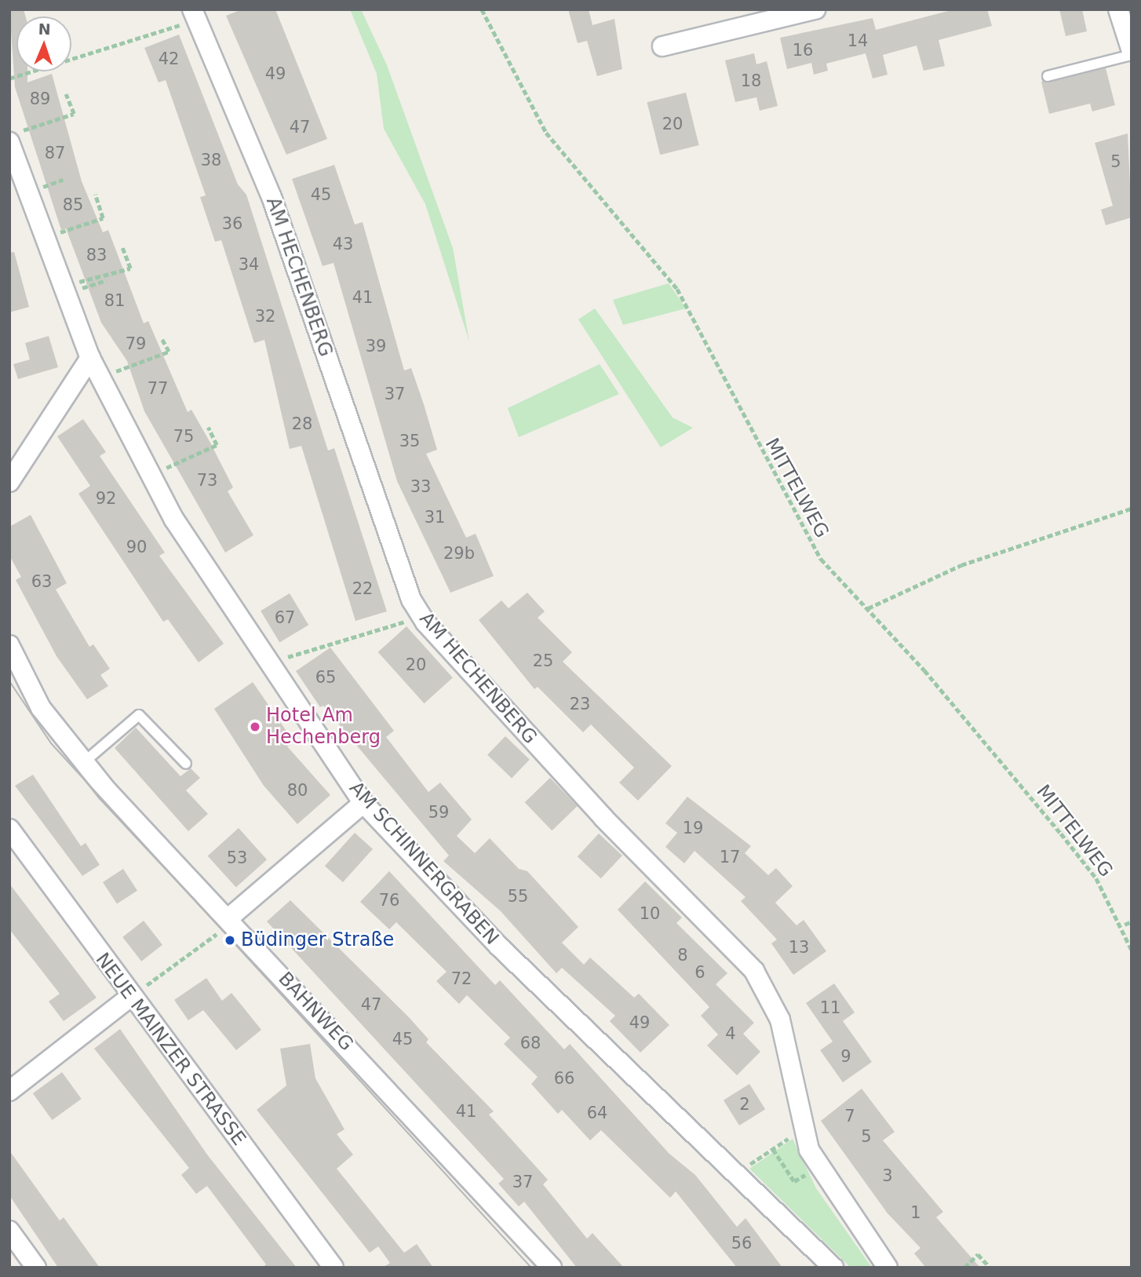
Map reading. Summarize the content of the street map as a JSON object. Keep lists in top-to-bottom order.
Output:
{
  "streets": {
    "street": [
      "AM HECHENBERG",
      "AM SCHINNERGRABEN",
      "BAHNWEG",
      "NEUE MAINZER STRASSE"
    ],
    "path": ["MITTELWEG"]
  },
  "places": ["Hotel Am Hechenberg", "Büdinger Straße"],
  "house_numbers": [
    "14",
    "16",
    "42",
    "49",
    "18",
    "89",
    "20",
    "47",
    "87",
    "38",
    "5",
    "45",
    "85",
    "36",
    "43",
    "83",
    "34",
    "41",
    "81",
    "32",
    "79",
    "39",
    "77",
    "37",
    "28",
    "75",
    "35",
    "73",
    "33",
    "92",
    "31",
    "90",
    "29b",
    "63",
    "22",
    "67",
    "25",
    "20",
    "65",
    "23",
    "80",
    "59",
    "19",
    "17",
    "53",
    "55",
    "76",
    "10",
    "13",
    "8",
    "6",
    "72",
    "47",
    "11",
    "49",
    "4",
    "45",
    "68",
    "9",
    "66",
    "2",
    "41",
    "64",
    "7",
    "5",
    "3",
    "37",
    "1",
    "56"
  ],
  "north": "top"
}
